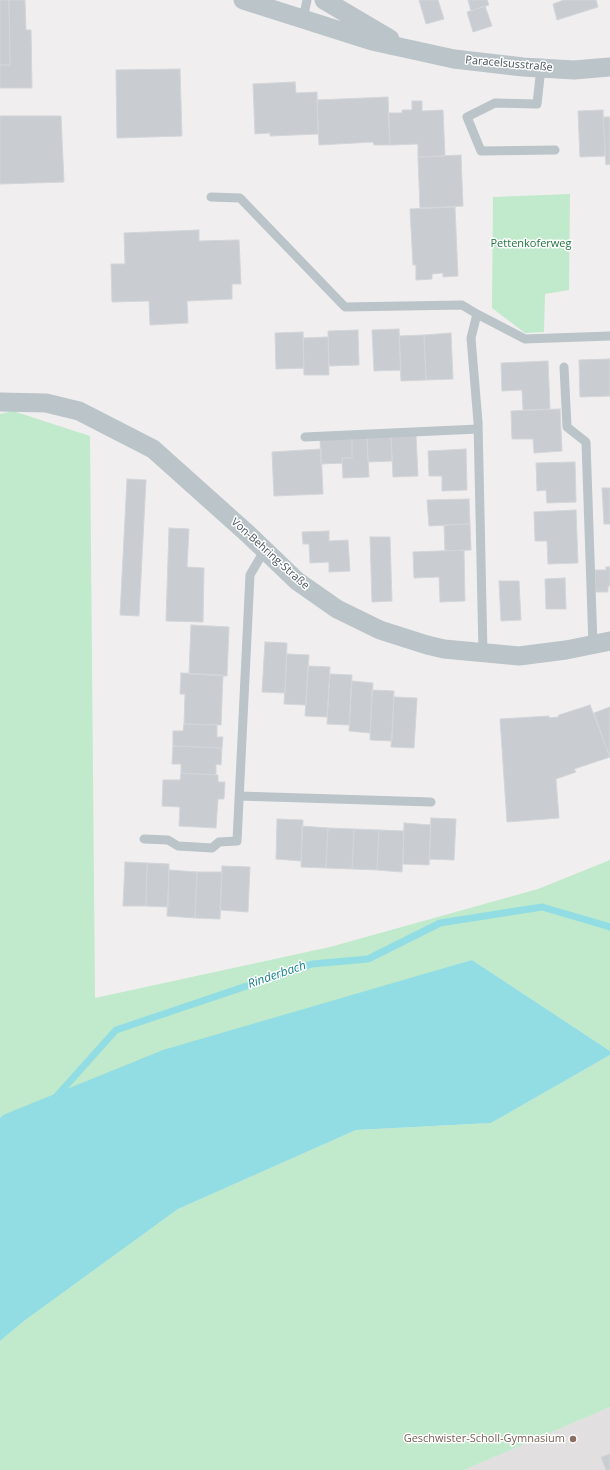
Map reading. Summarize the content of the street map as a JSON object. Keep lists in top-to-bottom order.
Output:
{
  "streets": {
    "street": ["Paracelsusstraße", "Von-Behring-Straße"]
  },
  "water": ["Rinderbach"],
  "parks": ["Pettenkoferweg"],
  "places": ["Geschwister-Scholl-Gymnasium"]
}
